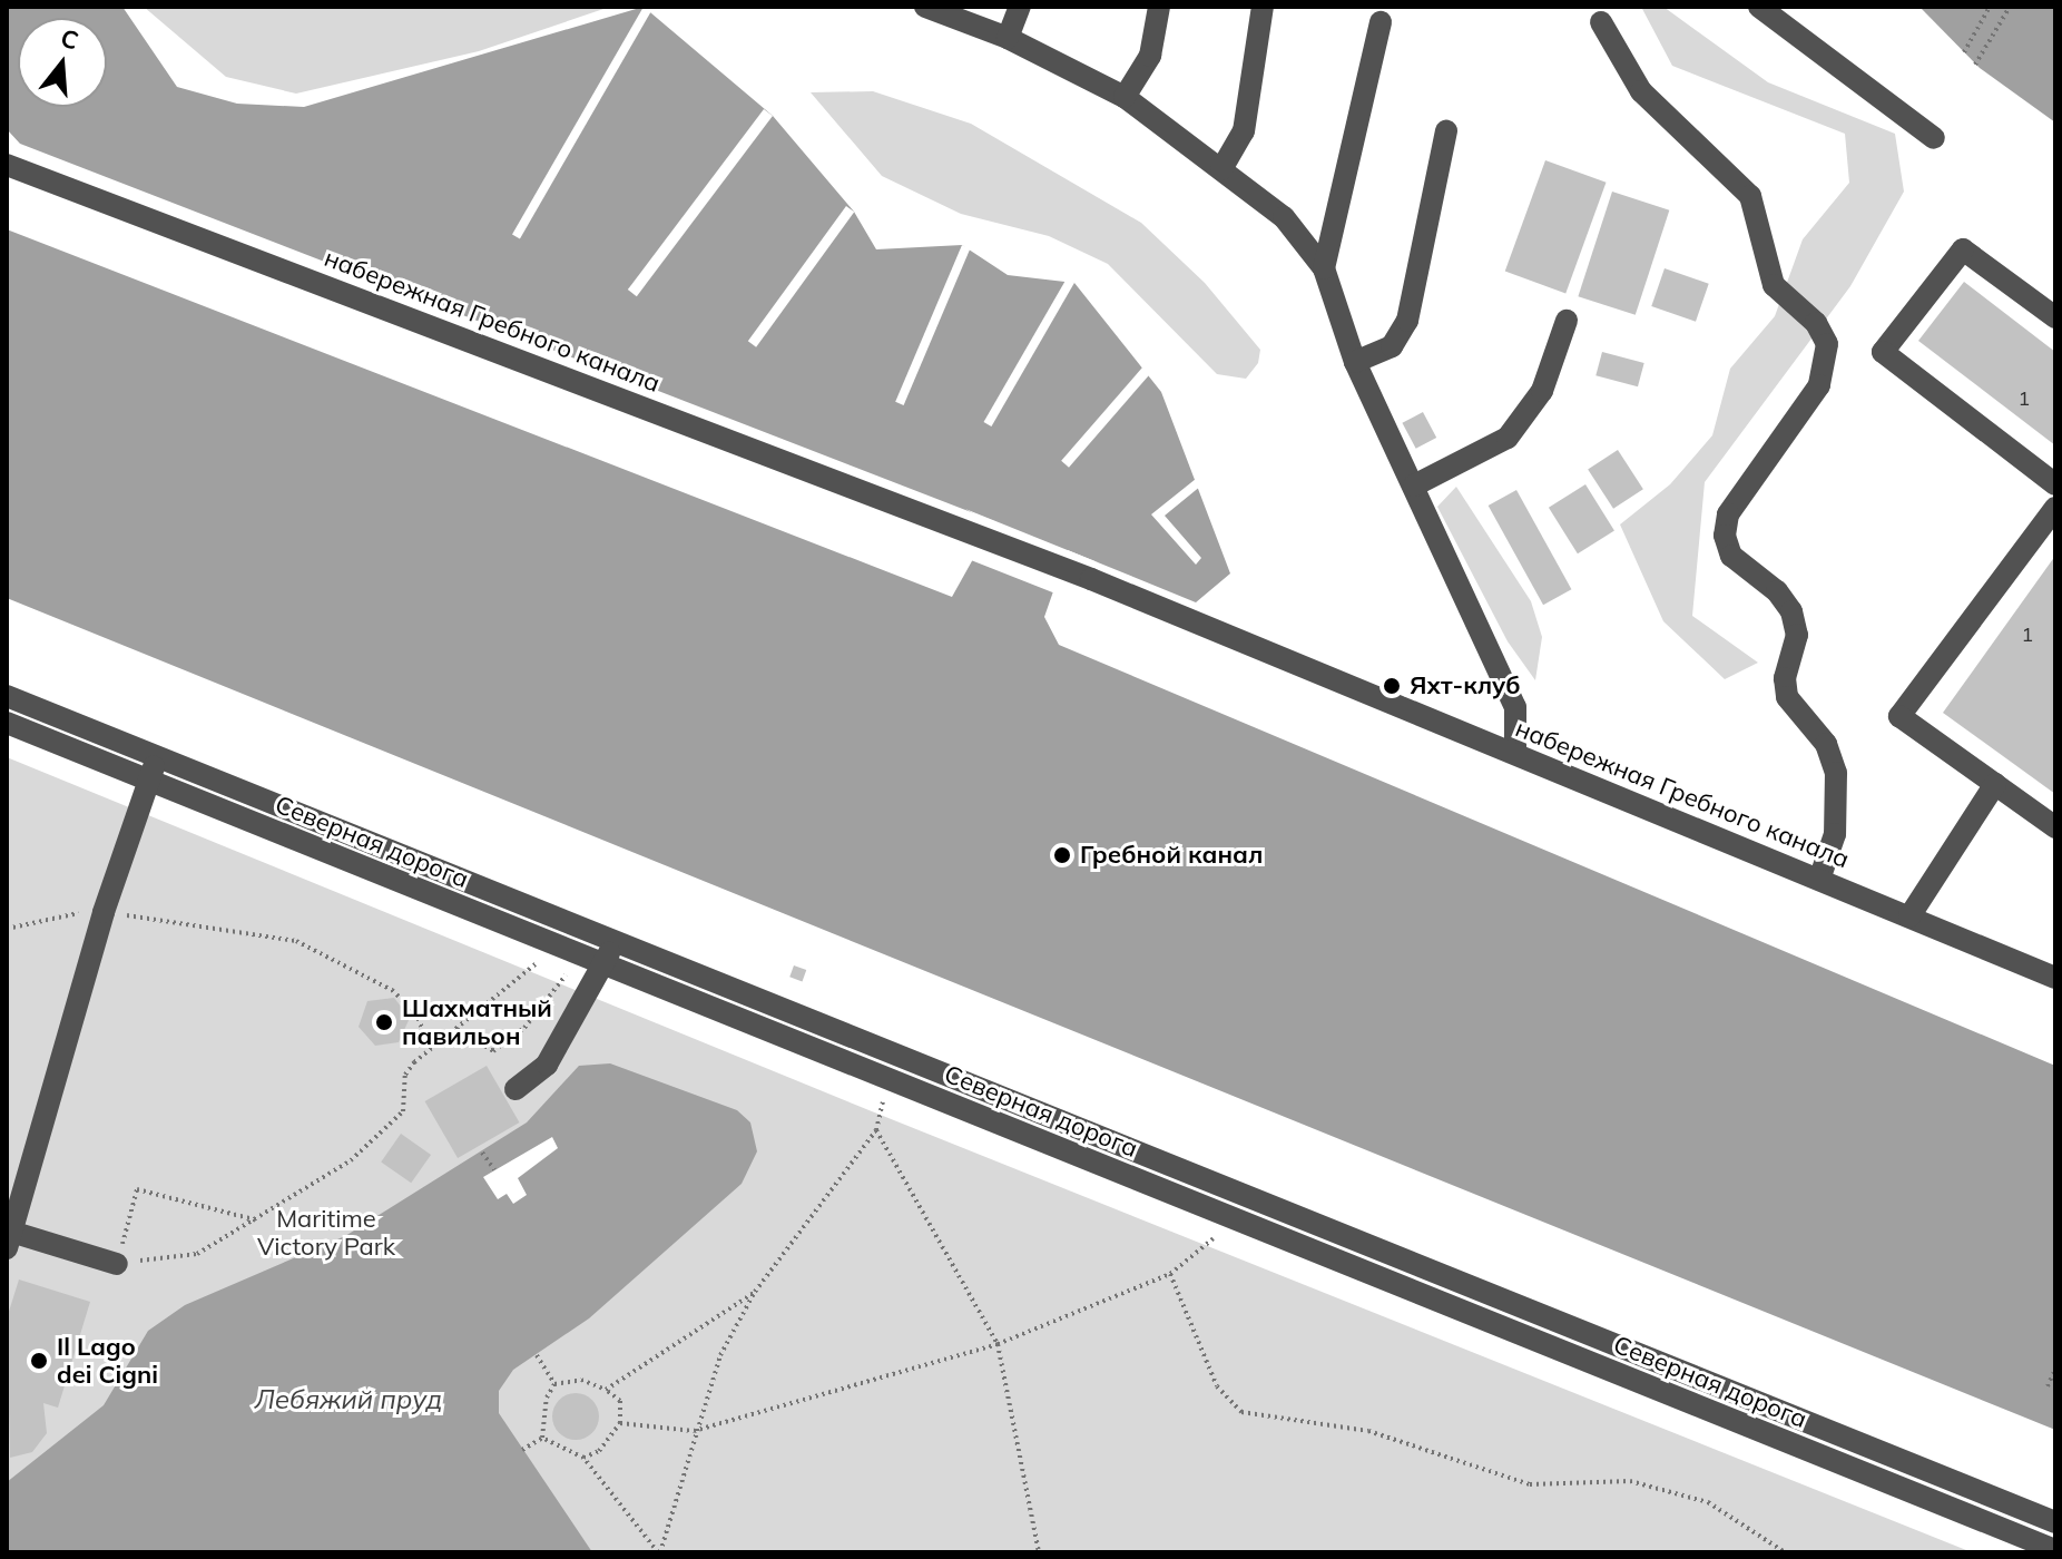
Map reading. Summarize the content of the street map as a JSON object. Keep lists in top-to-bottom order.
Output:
{
  "streets": {
    "street": ["набережная Гребного канала", "Северная дорога"]
  },
  "water": ["Лебяжий пруд"],
  "parks": ["Maritime Victory Park"],
  "places": [
    "Яхт-клуб",
    "Гребной канал",
    "Шахматный павильон",
    "Il Lago dei Cigni"
  ],
  "house_numbers": ["1", "1"],
  "north": "top"
}
